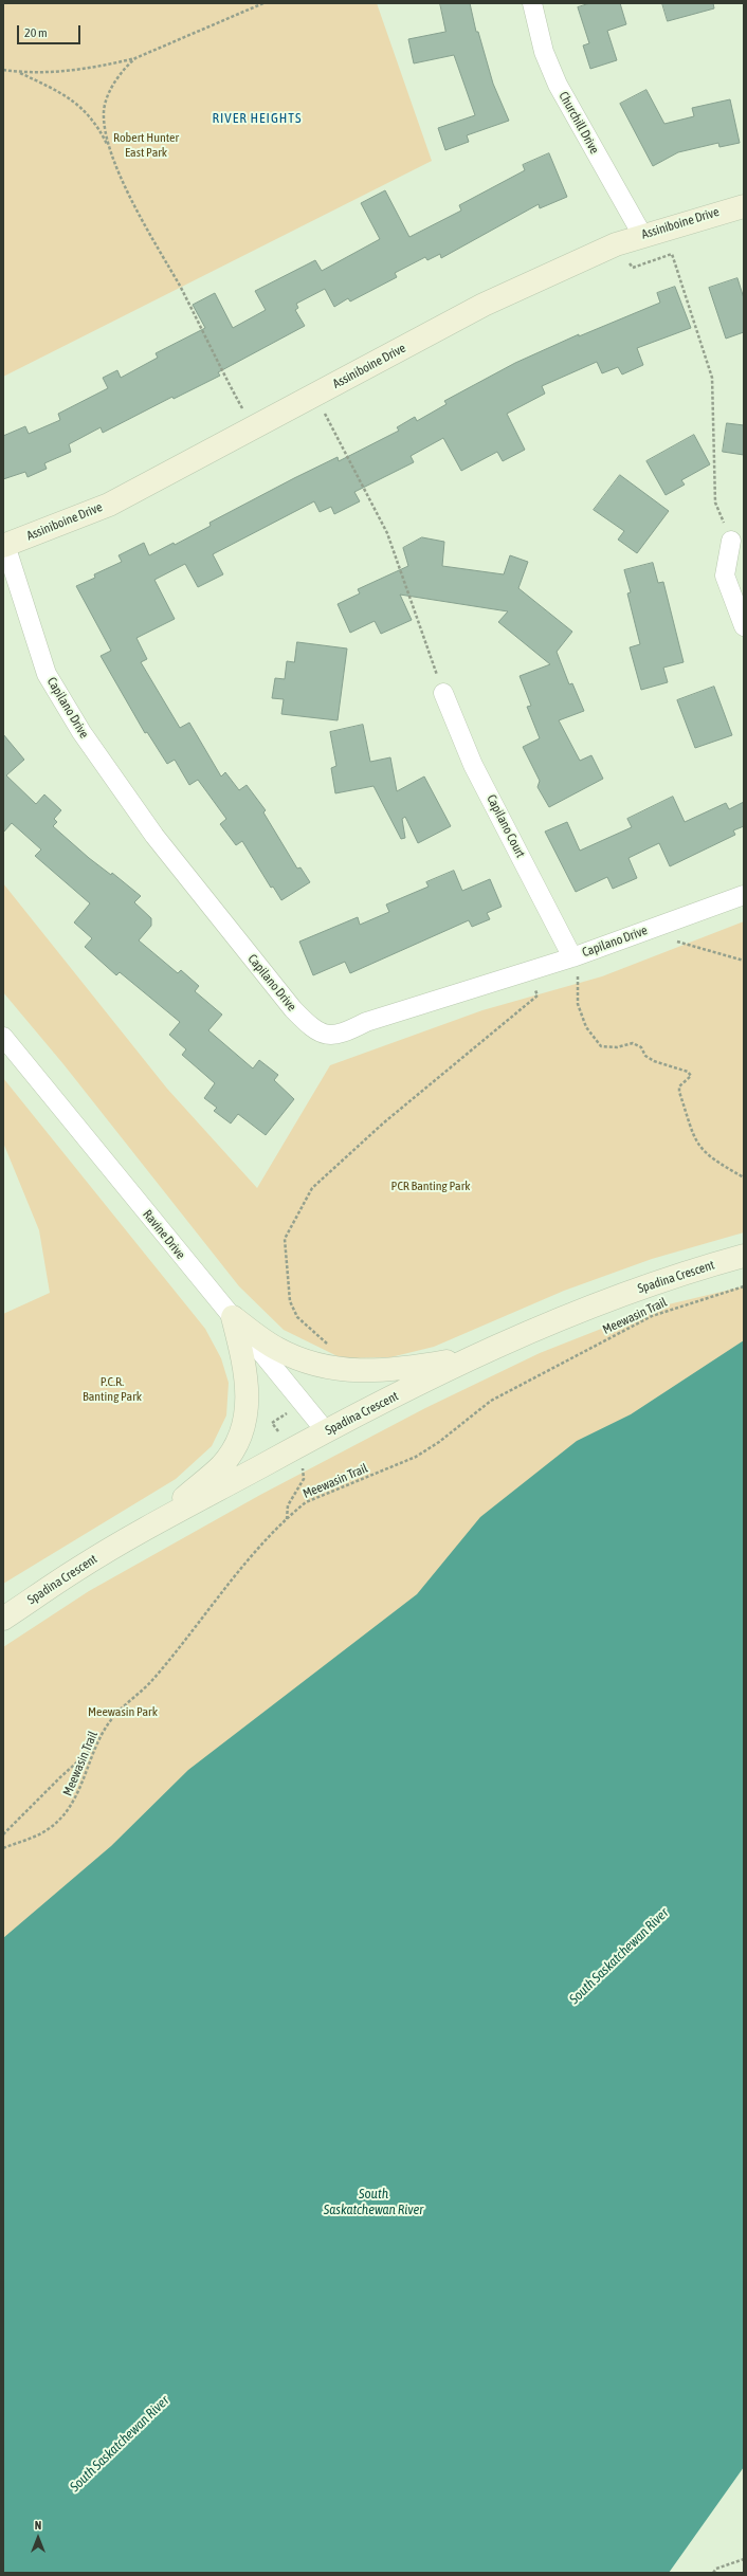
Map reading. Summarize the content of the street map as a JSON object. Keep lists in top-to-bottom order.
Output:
{
  "streets": {
    "street": [
      "Churchill Drive",
      "Assiniboine Drive",
      "Capilano Drive",
      "Capilano Court",
      "Ravine Drive",
      "Spadina Crescent"
    ],
    "path": ["Meewasin Trail"]
  },
  "crossings": [
    ["Churchill Drive", "Assiniboine Drive"],
    ["Assiniboine Drive", "Capilano Drive"],
    ["Capilano Drive", "Capilano Court"],
    ["Ravine Drive", "Spadina Crescent"]
  ],
  "districts": ["RIVER HEIGHTS"],
  "water": ["South Saskatchewan River"],
  "parks": [
    "Robert Hunter East Park",
    "PCR Banting Park",
    "P.C.R. Banting Park",
    "Meewasin Park"
  ],
  "scale_bar": "20 m",
  "north": "top"
}
